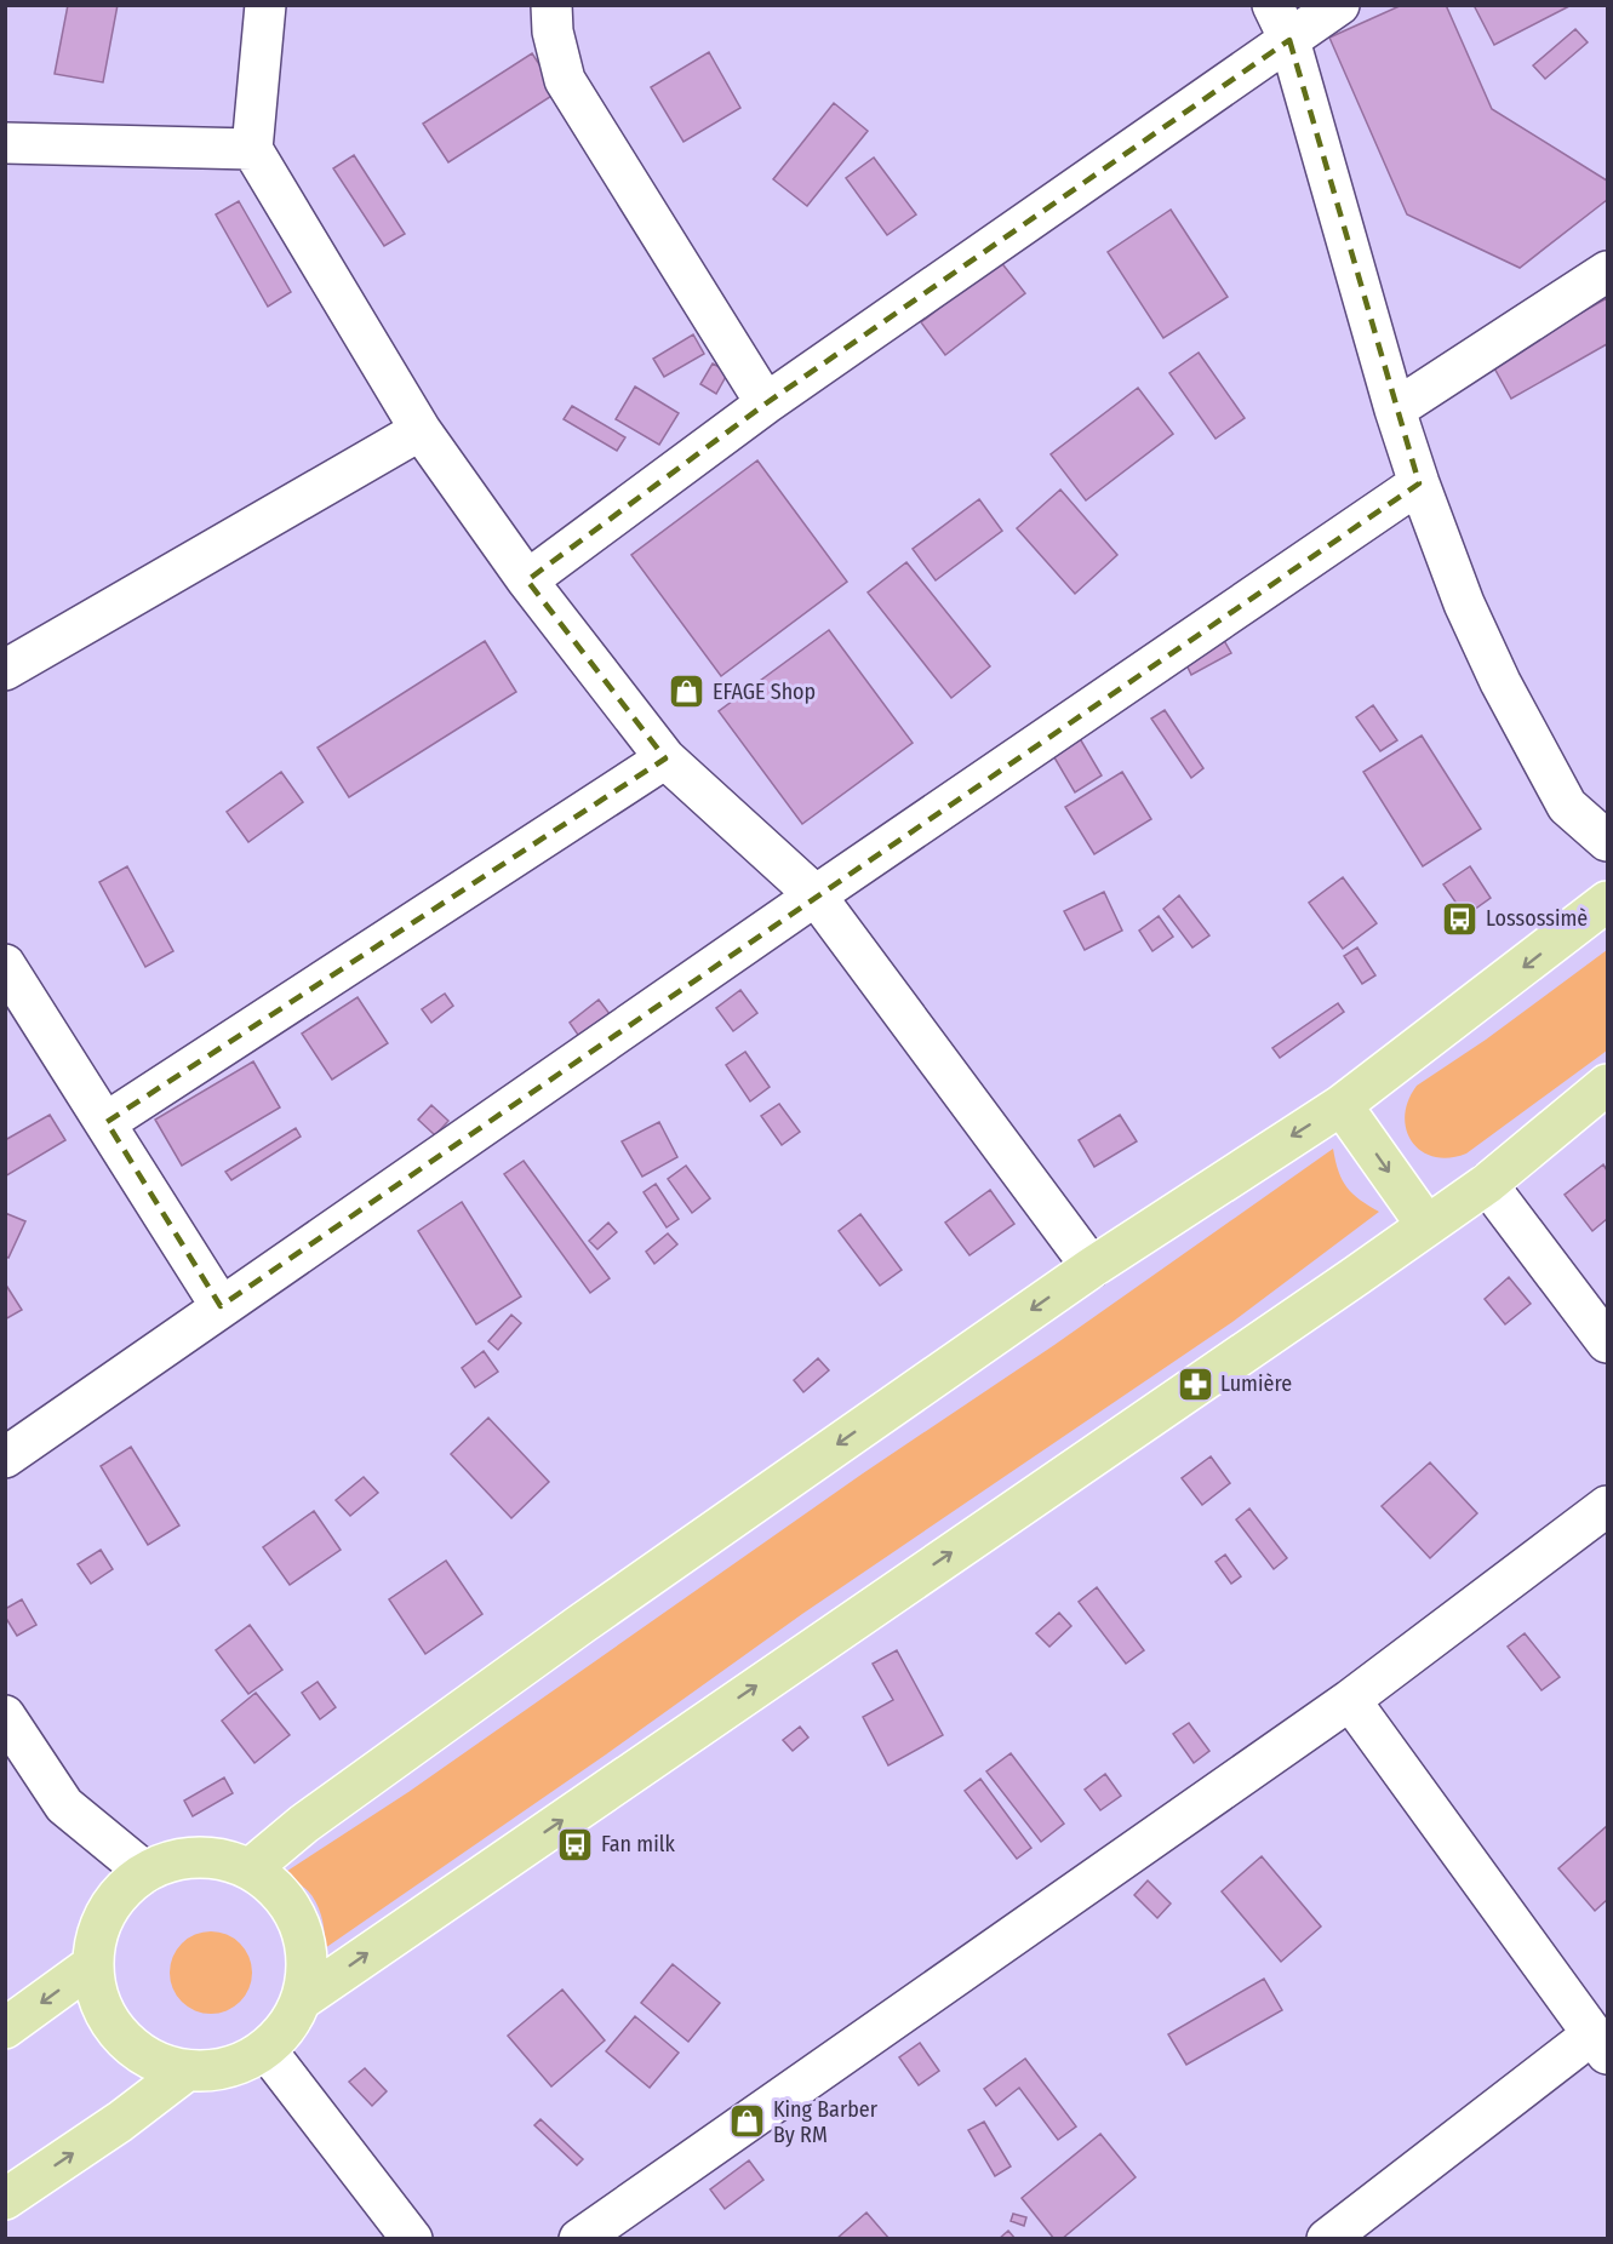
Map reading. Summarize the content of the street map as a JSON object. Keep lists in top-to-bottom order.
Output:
{
  "places": {
    "shop": ["EFAGE Shop", "King Barber By RM"],
    "bus stop": ["Lossossimè", "Fan milk"],
    "pharmacy": ["Lumière"]
  }
}
